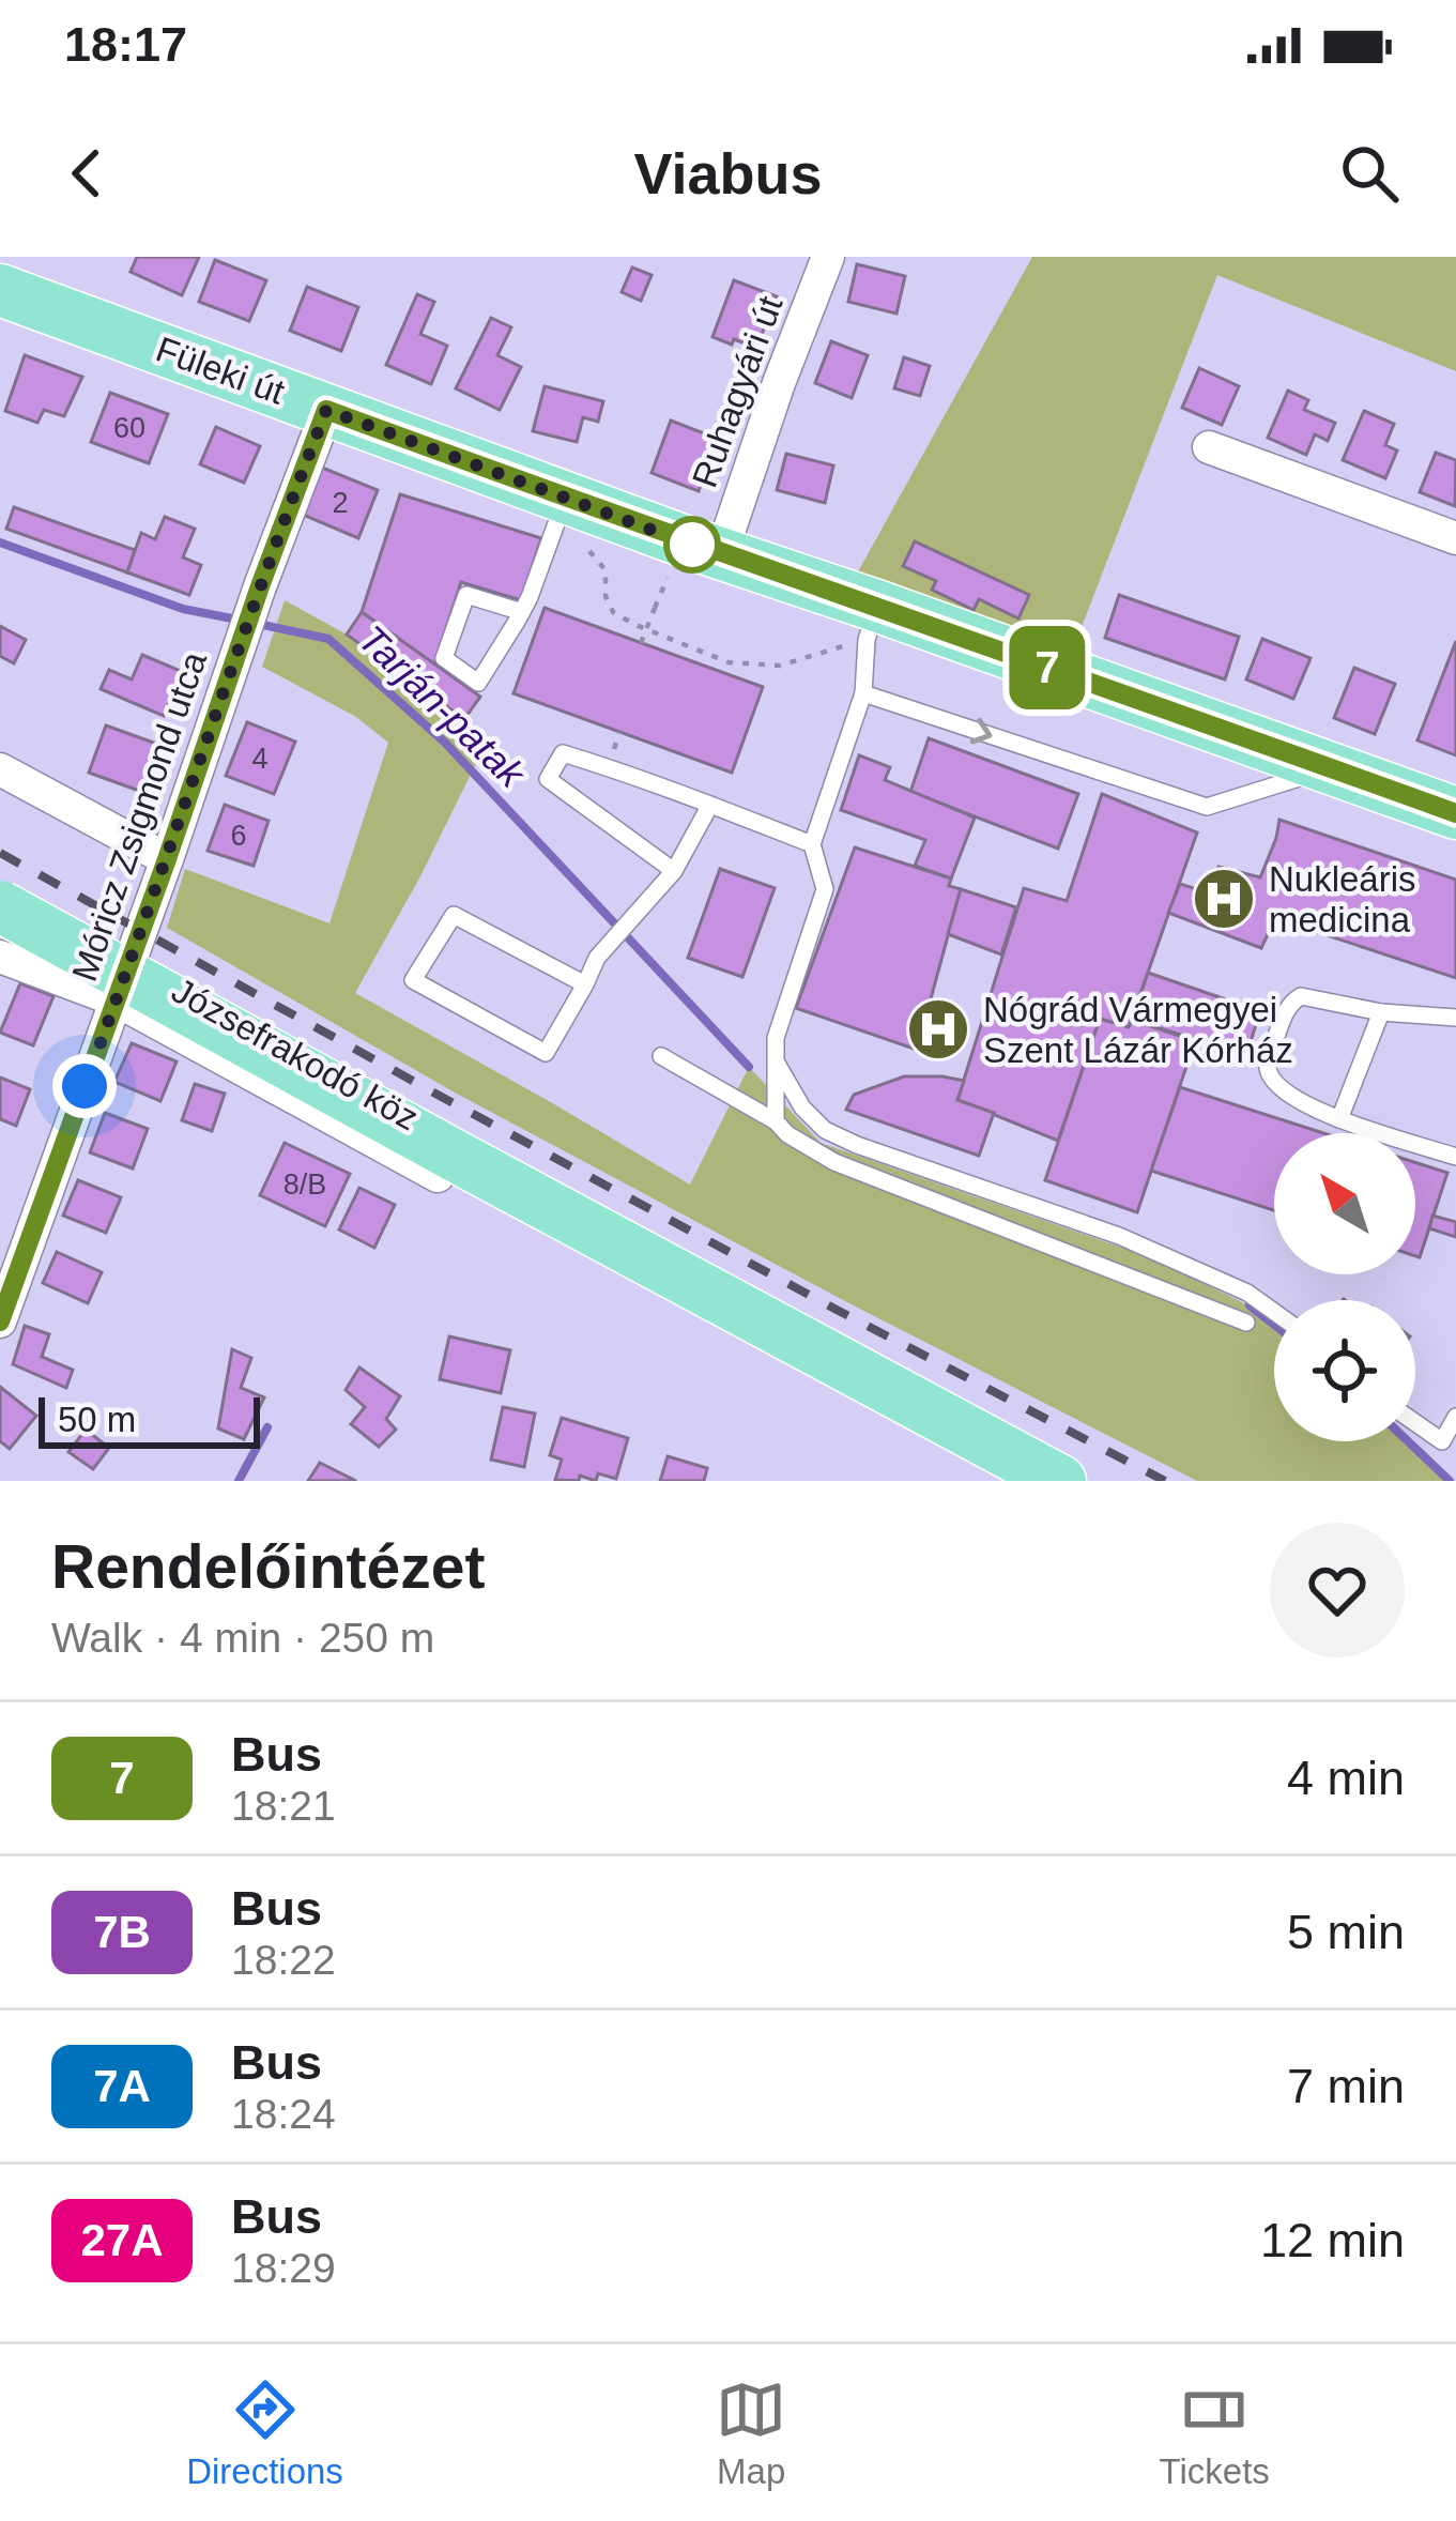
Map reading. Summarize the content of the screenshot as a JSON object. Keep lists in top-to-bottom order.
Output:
{
  "streets": {
    "main road": ["Füleki út"],
    "street": ["Ruhagyári út", "Móricz Zsigmond utca", "Józsefrakodó köz"]
  },
  "crossings": [
    ["Füleki út", "Ruhagyári út"],
    ["Füleki út", "Móricz Zsigmond utca"],
    ["Móricz Zsigmond utca", "Józsefrakodó köz"]
  ],
  "water": ["Tarján-patak"],
  "places": {
    "hospital": ["Nukleáris medicina", "Nógrád Vármegyei Szent Lázár Kórház"]
  },
  "lines": ["bus line 7"],
  "house_numbers": [
    "60",
    "2",
    "4",
    "6",
    "8/B"
  ],
  "scale_bar": "50 m",
  "north": "top left",
  "page": {
    "status": "18:17",
    "header": "Viabus",
    "on_map": "7",
    "scale": "50 m",
    "heading": ["Rendelőintézet", "Walk · 4 min · 250 m"],
    "list": [
      {
        "mark": "7",
        "name": "Bus",
        "note": "18:21",
        "value": "4 min"
      },
      {
        "mark": "7B",
        "name": "Bus",
        "note": "18:22",
        "value": "5 min"
      },
      {
        "mark": "7A",
        "name": "Bus",
        "note": "18:24",
        "value": "7 min"
      },
      {
        "mark": "27A",
        "name": "Bus",
        "note": "18:29",
        "value": "12 min"
      }
    ],
    "tabs": ["Directions", "Map", "Tickets"]
  }
}
